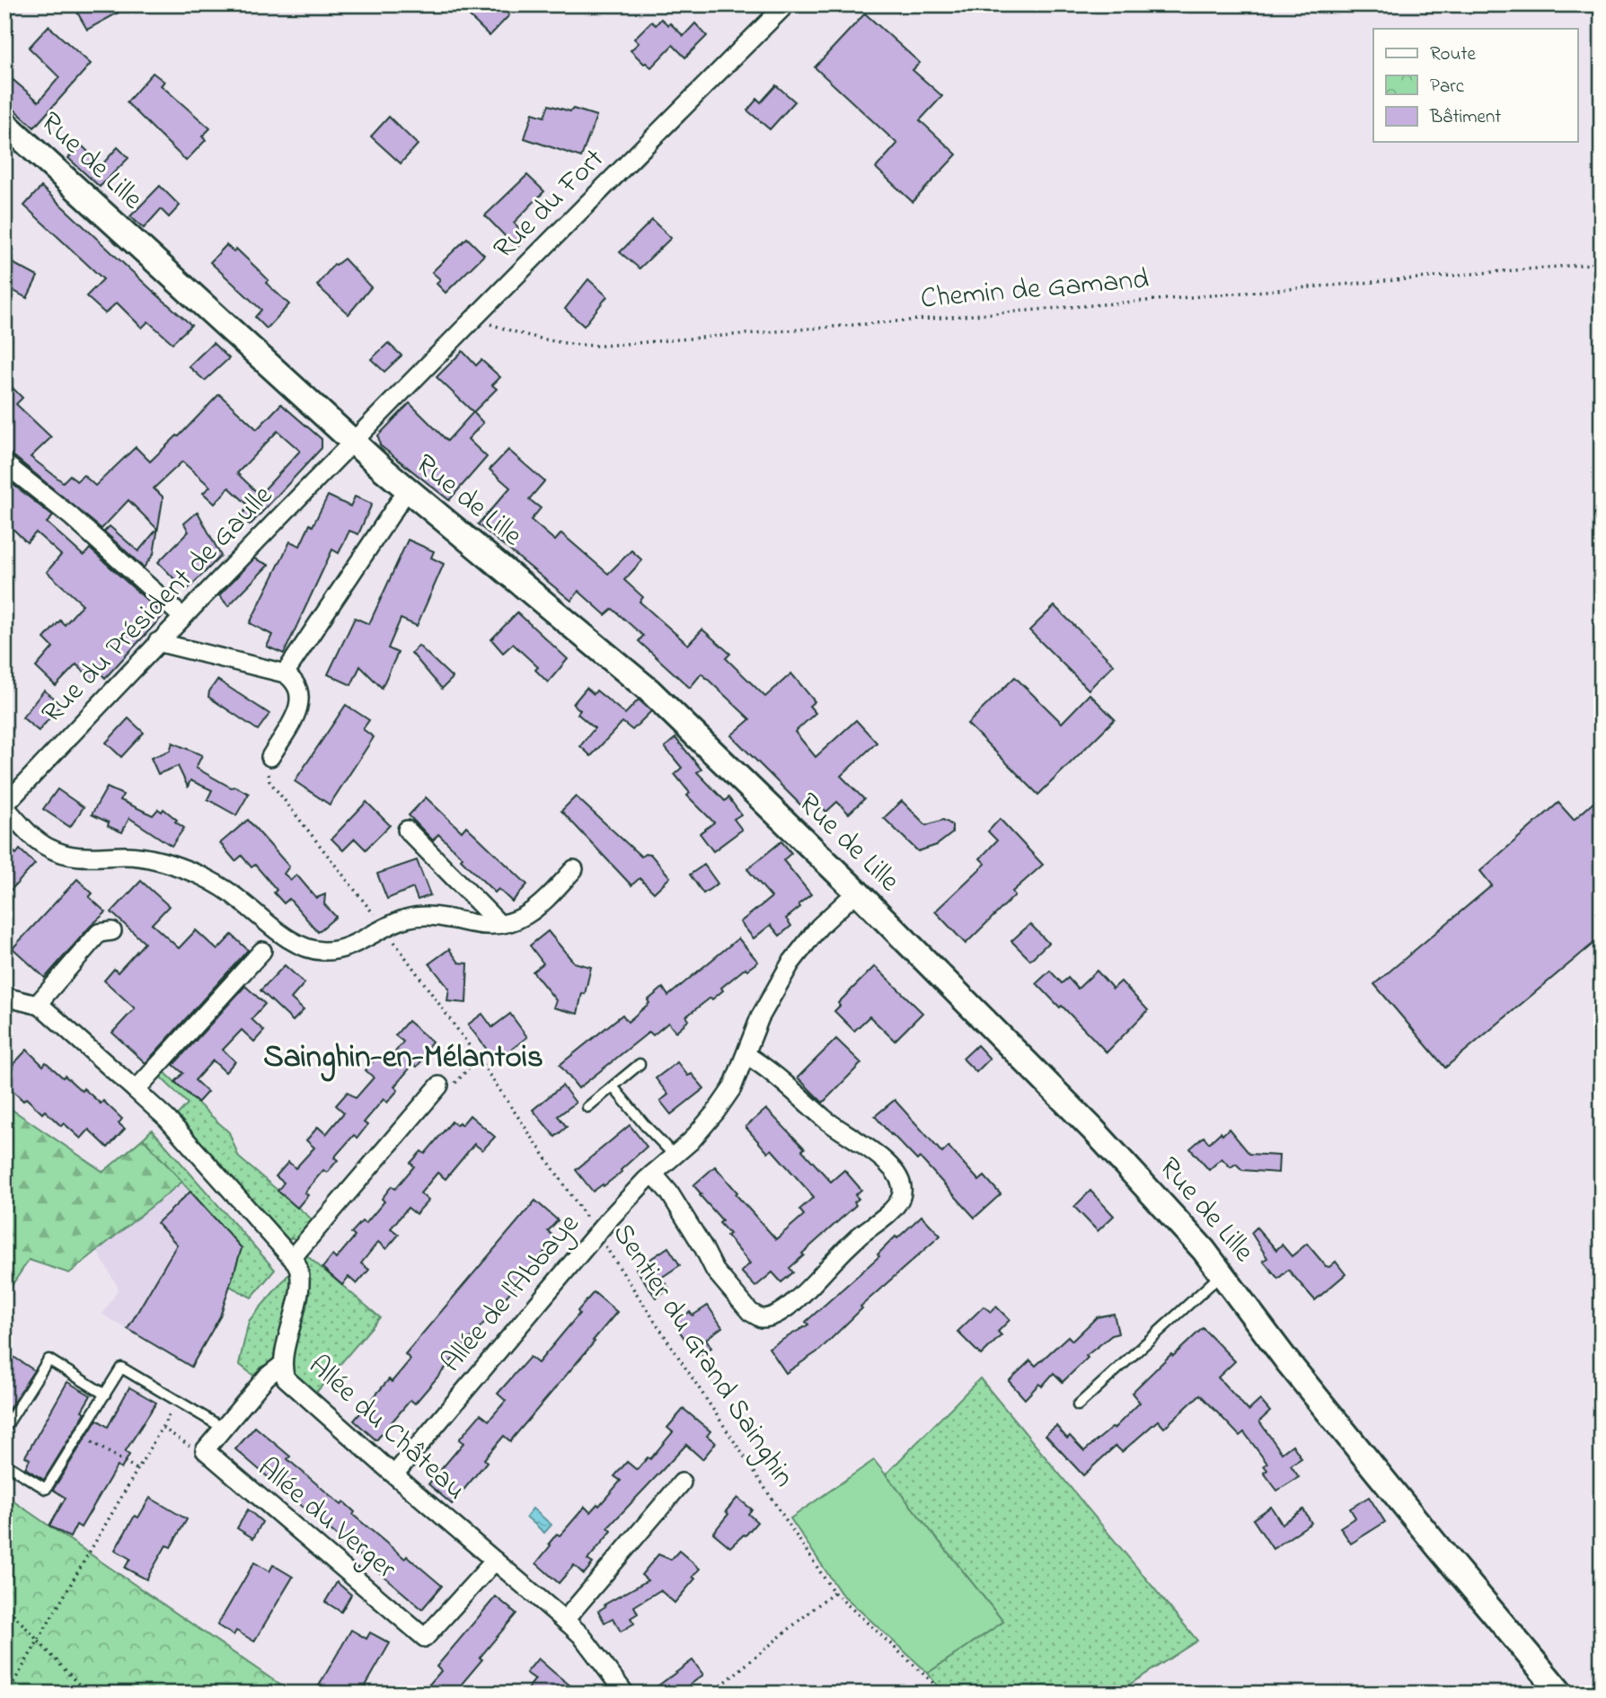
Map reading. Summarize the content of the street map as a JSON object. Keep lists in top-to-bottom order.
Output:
{
  "streets": {
    "main road": ["Rue de Lille"],
    "street": [
      "Rue du Fort",
      "Rue du Président de Gaulle",
      "Allée de l'Abbaye",
      "Allée du Château",
      "Allée du Verger"
    ],
    "path": ["Chemin de Gamand", "Sentier du Grand Sainghin"]
  },
  "crossings": [
    ["Rue de Lille", "Rue du Fort"],
    ["Rue de Lille", "Rue du Président de Gaulle"],
    ["Rue de Lille", "Allée de l'Abbaye"],
    ["Rue du Fort", "Chemin de Gamand"],
    ["Rue du Fort", "Rue du Président de Gaulle"],
    ["Allée de l'Abbaye", "Sentier du Grand Sainghin"],
    ["Allée de l'Abbaye", "Allée du Château"],
    ["Allée du Château", "Allée du Verger"]
  ],
  "districts": ["Sainghin-en-Mélantois"],
  "legend": ["Route", "Parc", "Bâtiment"]
}
